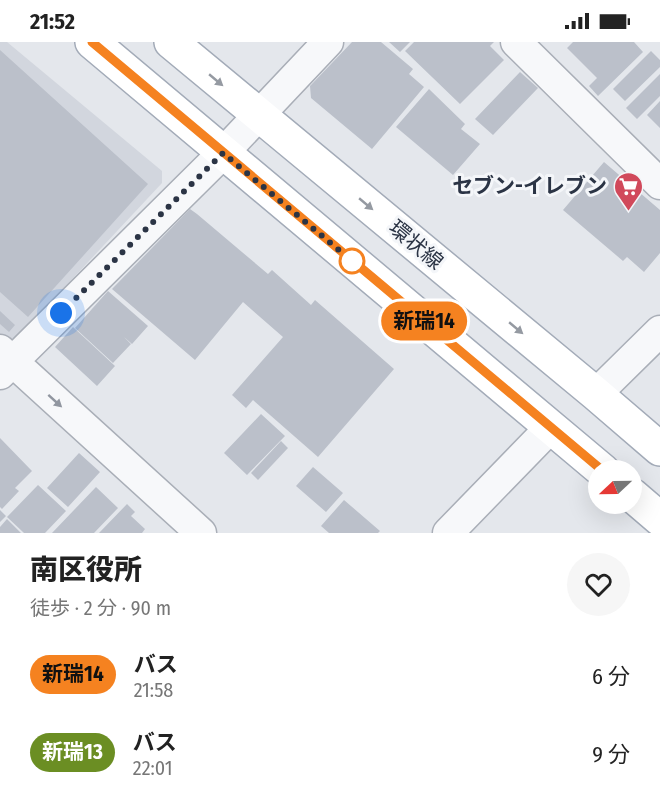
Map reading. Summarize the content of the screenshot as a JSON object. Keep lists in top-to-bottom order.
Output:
{
  "streets": {
    "main road": ["環状線"]
  },
  "places": {
    "supermarket": ["セブン-イレブン"]
  },
  "lines": ["bus line 新瑞14"],
  "north": "left",
  "page": {
    "status": "21:52",
    "on_map": "新瑞14",
    "heading": ["南区役所", "徒歩 · 2 分 · 90 m"],
    "list": [
      {
        "mark": "新瑞14",
        "name": "バス",
        "note": "21:58",
        "value": "6 分"
      },
      {
        "mark": "新瑞13",
        "name": "バス",
        "note": "22:01",
        "value": "9 分"
      }
    ]
  }
}
